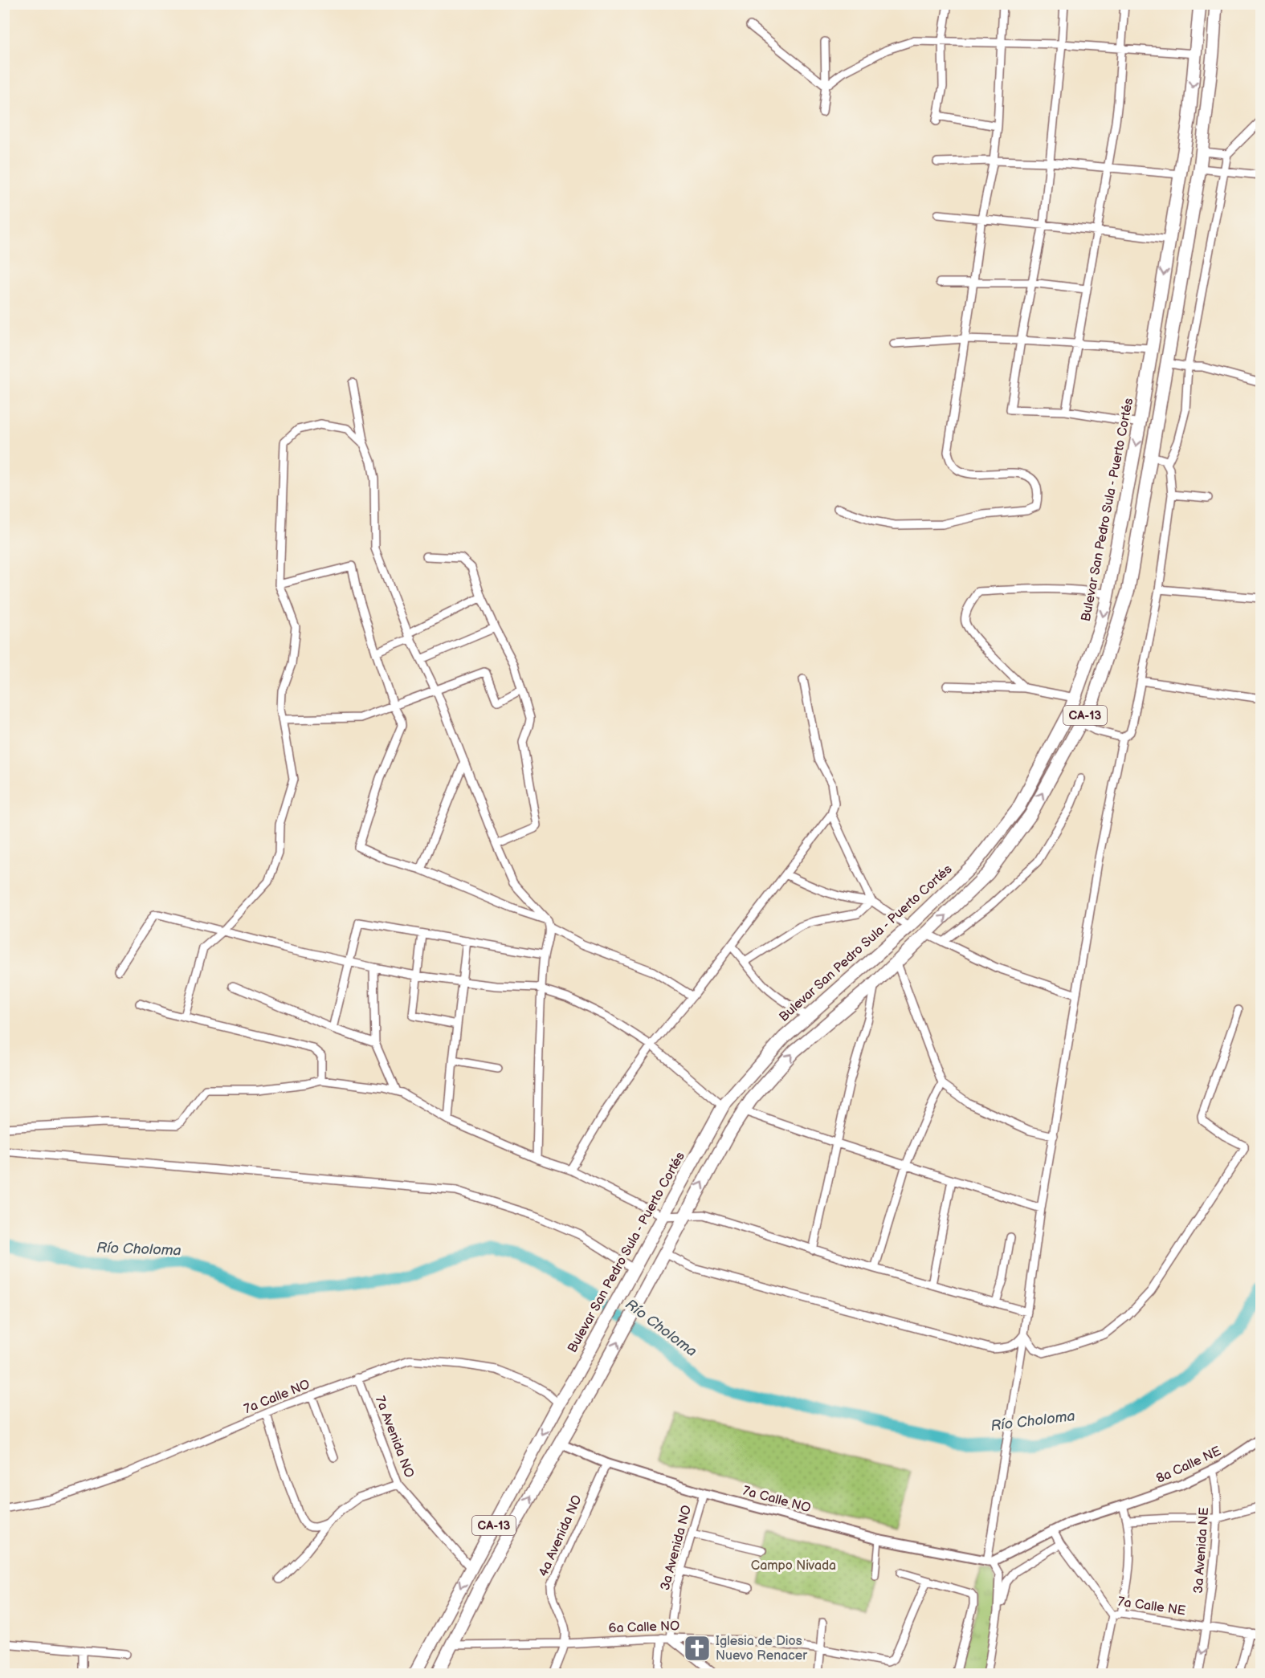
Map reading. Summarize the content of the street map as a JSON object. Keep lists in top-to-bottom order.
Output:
{
  "streets": {
    "highway": ["Bulevar San Pedro Sula - Puerto Cortés", "CA-13"],
    "street": [
      "7a Calle NO",
      "7a Avenida NO",
      "8a Calle NE",
      "4a Avenida NO",
      "3a Avenida NO",
      "3a Avenida NE",
      "7a Calle NE",
      "6a Calle NO"
    ]
  },
  "crossings": [
    ["Bulevar San Pedro Sula - Puerto Cortés", "7a Calle NO"],
    ["Bulevar San Pedro Sula - Puerto Cortés", "7a Avenida NO"],
    ["CA-13", "7a Calle NO"],
    ["CA-13", "6a Calle NO"],
    ["7a Calle NO", "7a Avenida NO"],
    ["7a Calle NO", "4a Avenida NO"],
    ["7a Calle NO", "3a Avenida NO"],
    ["8a Calle NE", "3a Avenida NE"],
    ["4a Avenida NO", "6a Calle NO"],
    ["3a Avenida NO", "6a Calle NO"],
    ["3a Avenida NE", "7a Calle NE"]
  ],
  "water": ["Río Choloma"],
  "parks": ["Campo Nivada"],
  "places": {
    "church": ["Iglesia de Dios Nuevo Renacer"]
  }
}
